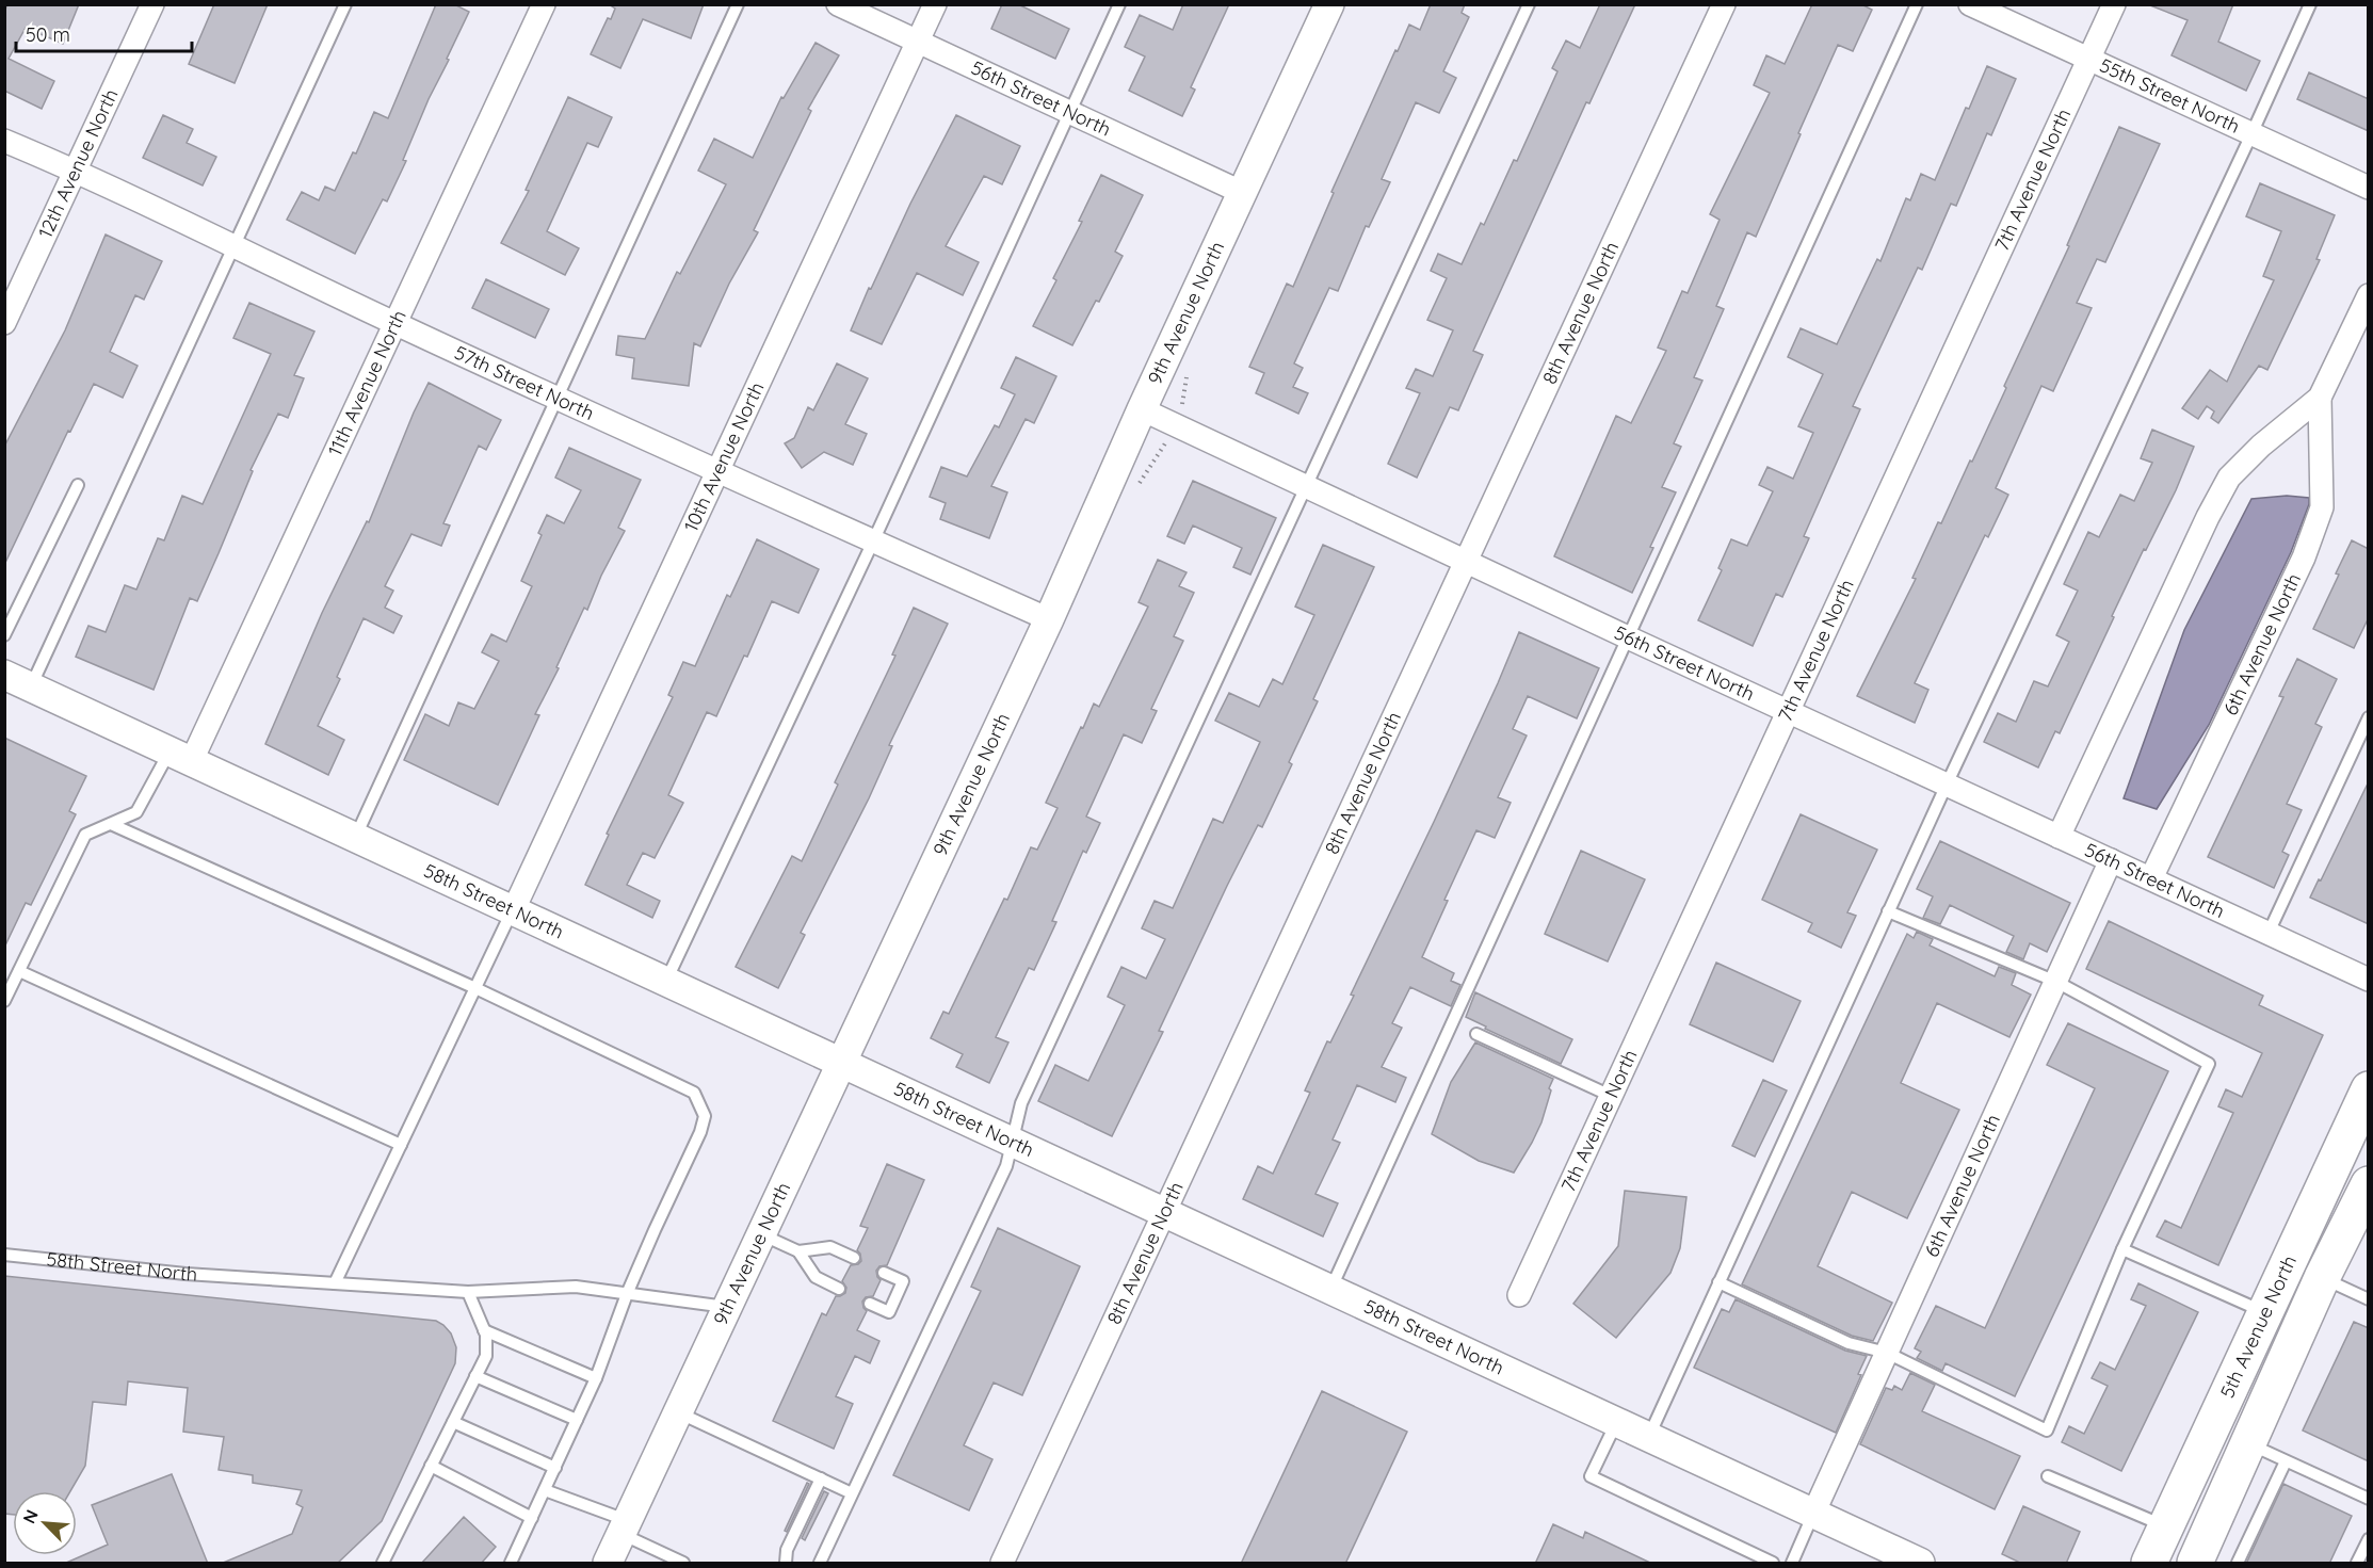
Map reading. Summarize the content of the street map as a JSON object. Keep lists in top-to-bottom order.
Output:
{
  "streets": {
    "main road": ["5th Avenue North"],
    "street": [
      "55th Street North",
      "56th Street North",
      "12th Avenue North",
      "7th Avenue North",
      "9th Avenue North",
      "8th Avenue North",
      "11th Avenue North",
      "57th Street North",
      "10th Avenue North",
      "6th Avenue North",
      "58th Street North"
    ]
  },
  "crossings": [
    ["55th Street North", "7th Avenue North"],
    ["56th Street North", "7th Avenue North"],
    ["56th Street North", "9th Avenue North"],
    ["56th Street North", "8th Avenue North"],
    ["56th Street North", "10th Avenue North"],
    ["56th Street North", "6th Avenue North"],
    ["12th Avenue North", "57th Street North"],
    ["9th Avenue North", "57th Street North"],
    ["9th Avenue North", "58th Street North"],
    ["8th Avenue North", "58th Street North"],
    ["11th Avenue North", "57th Street North"],
    ["11th Avenue North", "58th Street North"],
    ["57th Street North", "10th Avenue North"],
    ["10th Avenue North", "58th Street North"],
    ["6th Avenue North", "58th Street North"]
  ],
  "scale_bar": "50 m",
  "north": "top left"
}
